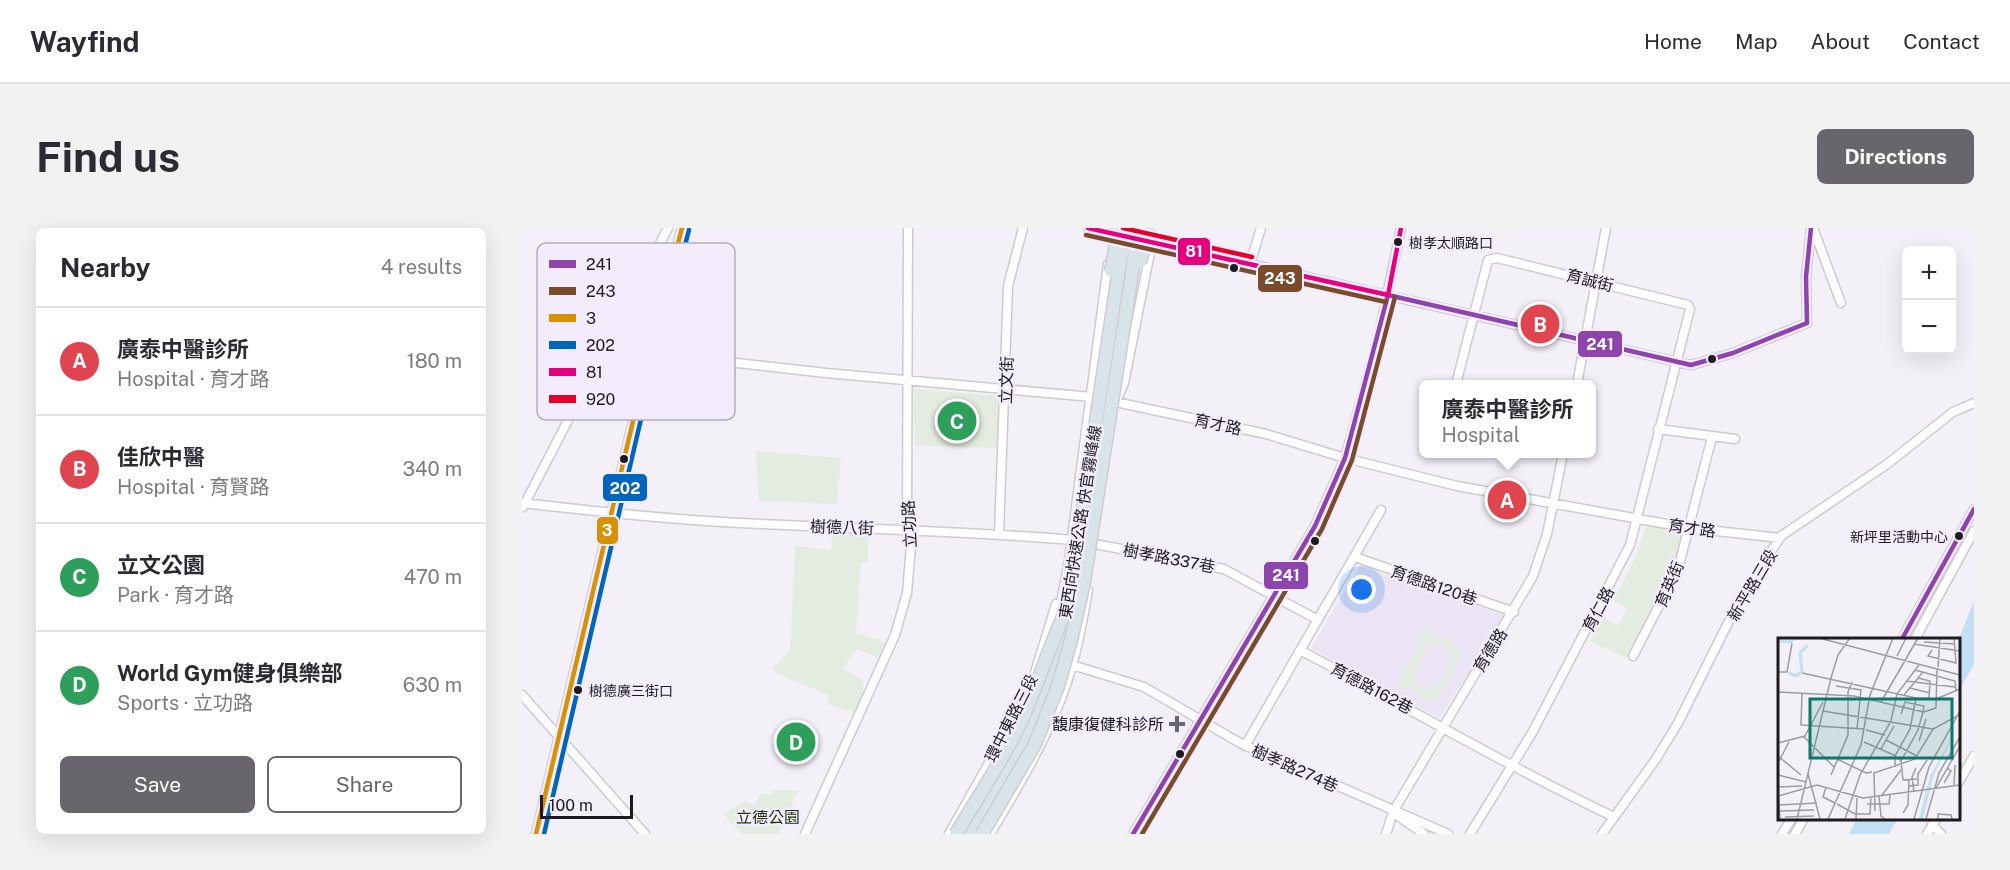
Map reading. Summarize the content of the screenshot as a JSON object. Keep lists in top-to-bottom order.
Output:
{
  "streets": {
    "highway": ["東西向快速公路 快官霧峰線"],
    "street": [
      "育誠街",
      "立文街",
      "育才路",
      "立功路",
      "樹德八街",
      "樹孝路337巷",
      "育英街",
      "育德路120巷",
      "新平路三段",
      "育仁路",
      "育德路",
      "育德路162巷",
      "環中東路三段",
      "樹孝路274巷"
    ]
  },
  "crossings": [
    ["育誠街", "育仁路"],
    ["立文街", "育才路"],
    ["立文街", "樹德八街"],
    ["育才路", "立功路"],
    ["育才路", "育英街"],
    ["育才路", "新平路三段"],
    ["育才路", "育仁路"],
    ["育才路", "育德路"],
    ["育才路", "環中東路三段"],
    ["立功路", "樹德八街"],
    ["樹德八街", "環中東路三段"],
    ["育德路120巷", "育德路"],
    ["新平路三段", "育德路162巷"],
    ["育仁路", "育德路162巷"],
    ["育德路", "育德路162巷"],
    ["育德路", "樹孝路274巷"]
  ],
  "parks": ["立德公園"],
  "places": {
    "other": ["樹孝太順路口", "新坪里活動中心", "樹德廣三街口"],
    "health": ["馥康復健科診所"]
  },
  "lines": [
    "transit line 241",
    "transit line 3",
    "transit line 81",
    "transit line 920",
    "transit line 202",
    "transit line 243"
  ],
  "legend": [
    "241",
    "243",
    "3",
    "202",
    "81",
    "920"
  ],
  "scale_bar": "100 m",
  "page": {
    "header": "Wayfind",
    "nav": [
      "Home",
      "Map",
      "About",
      "Contact"
    ],
    "buttons": [
      "Directions",
      ["Save", "Share"]
    ],
    "title": "Find us",
    "heading": ["Nearby", "4 results"],
    "map_buttons": ["+", "−"],
    "pins": [
      "B",
      "C",
      "A",
      "D"
    ],
    "list": [
      {
        "mark": "A",
        "name": "廣泰中醫診所",
        "note": "Hospital · 育才路",
        "value": "180 m"
      },
      {
        "mark": "B",
        "name": "佳欣中醫",
        "note": "Hospital · 育賢路",
        "value": "340 m"
      },
      {
        "mark": "C",
        "name": "立文公園",
        "note": "Park · 育才路",
        "value": "470 m"
      },
      {
        "mark": "D",
        "name": "World Gym健身俱樂部",
        "note": "Sports · 立功路",
        "value": "630 m"
      }
    ],
    "popup": ["廣泰中醫診所", "Hospital"],
    "scale": "100 m"
  }
}
